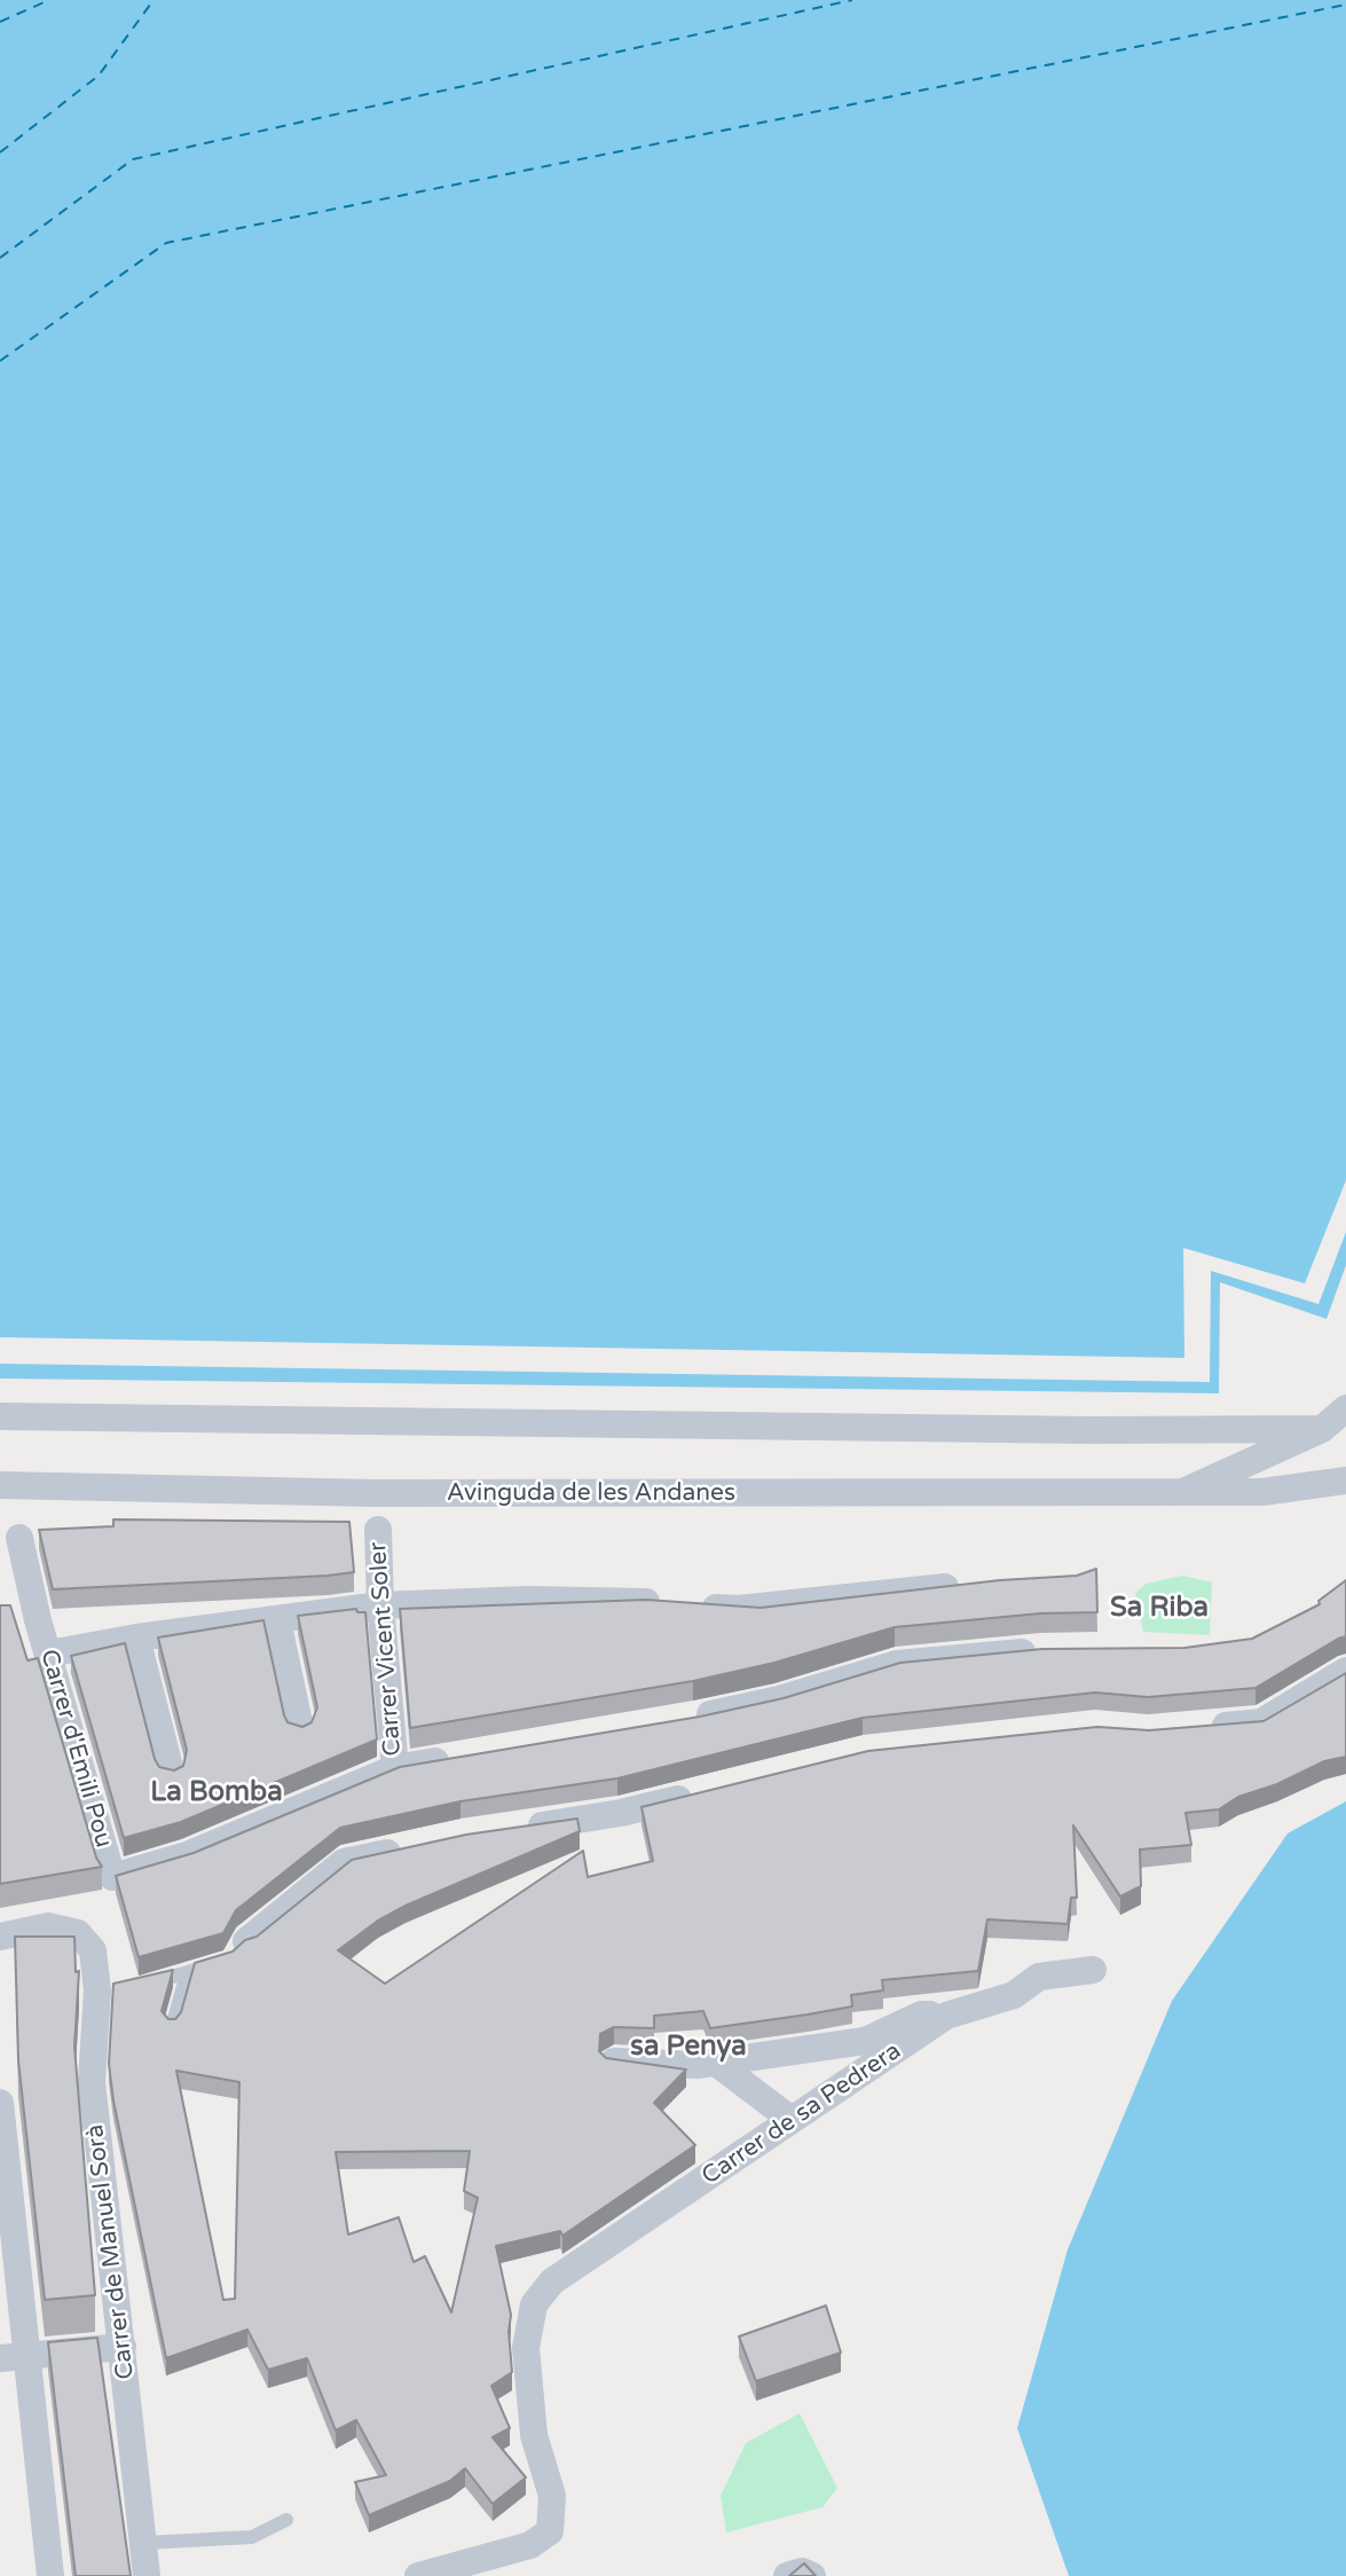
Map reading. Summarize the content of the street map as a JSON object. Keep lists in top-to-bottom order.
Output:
{
  "streets": {
    "street": [
      "Avinguda de les Andanes",
      "Carrer Vicent Soler",
      "Carrer d'Emili Pou",
      "Carrer de sa Pedrera",
      "Carrer de Manuel Sorà"
    ]
  },
  "crossings": [
    ["Carrer Vicent Soler", "Carrer d'Emili Pou"]
  ],
  "districts": ["Sa Riba", "La Bomba", "sa Penya"]
}
